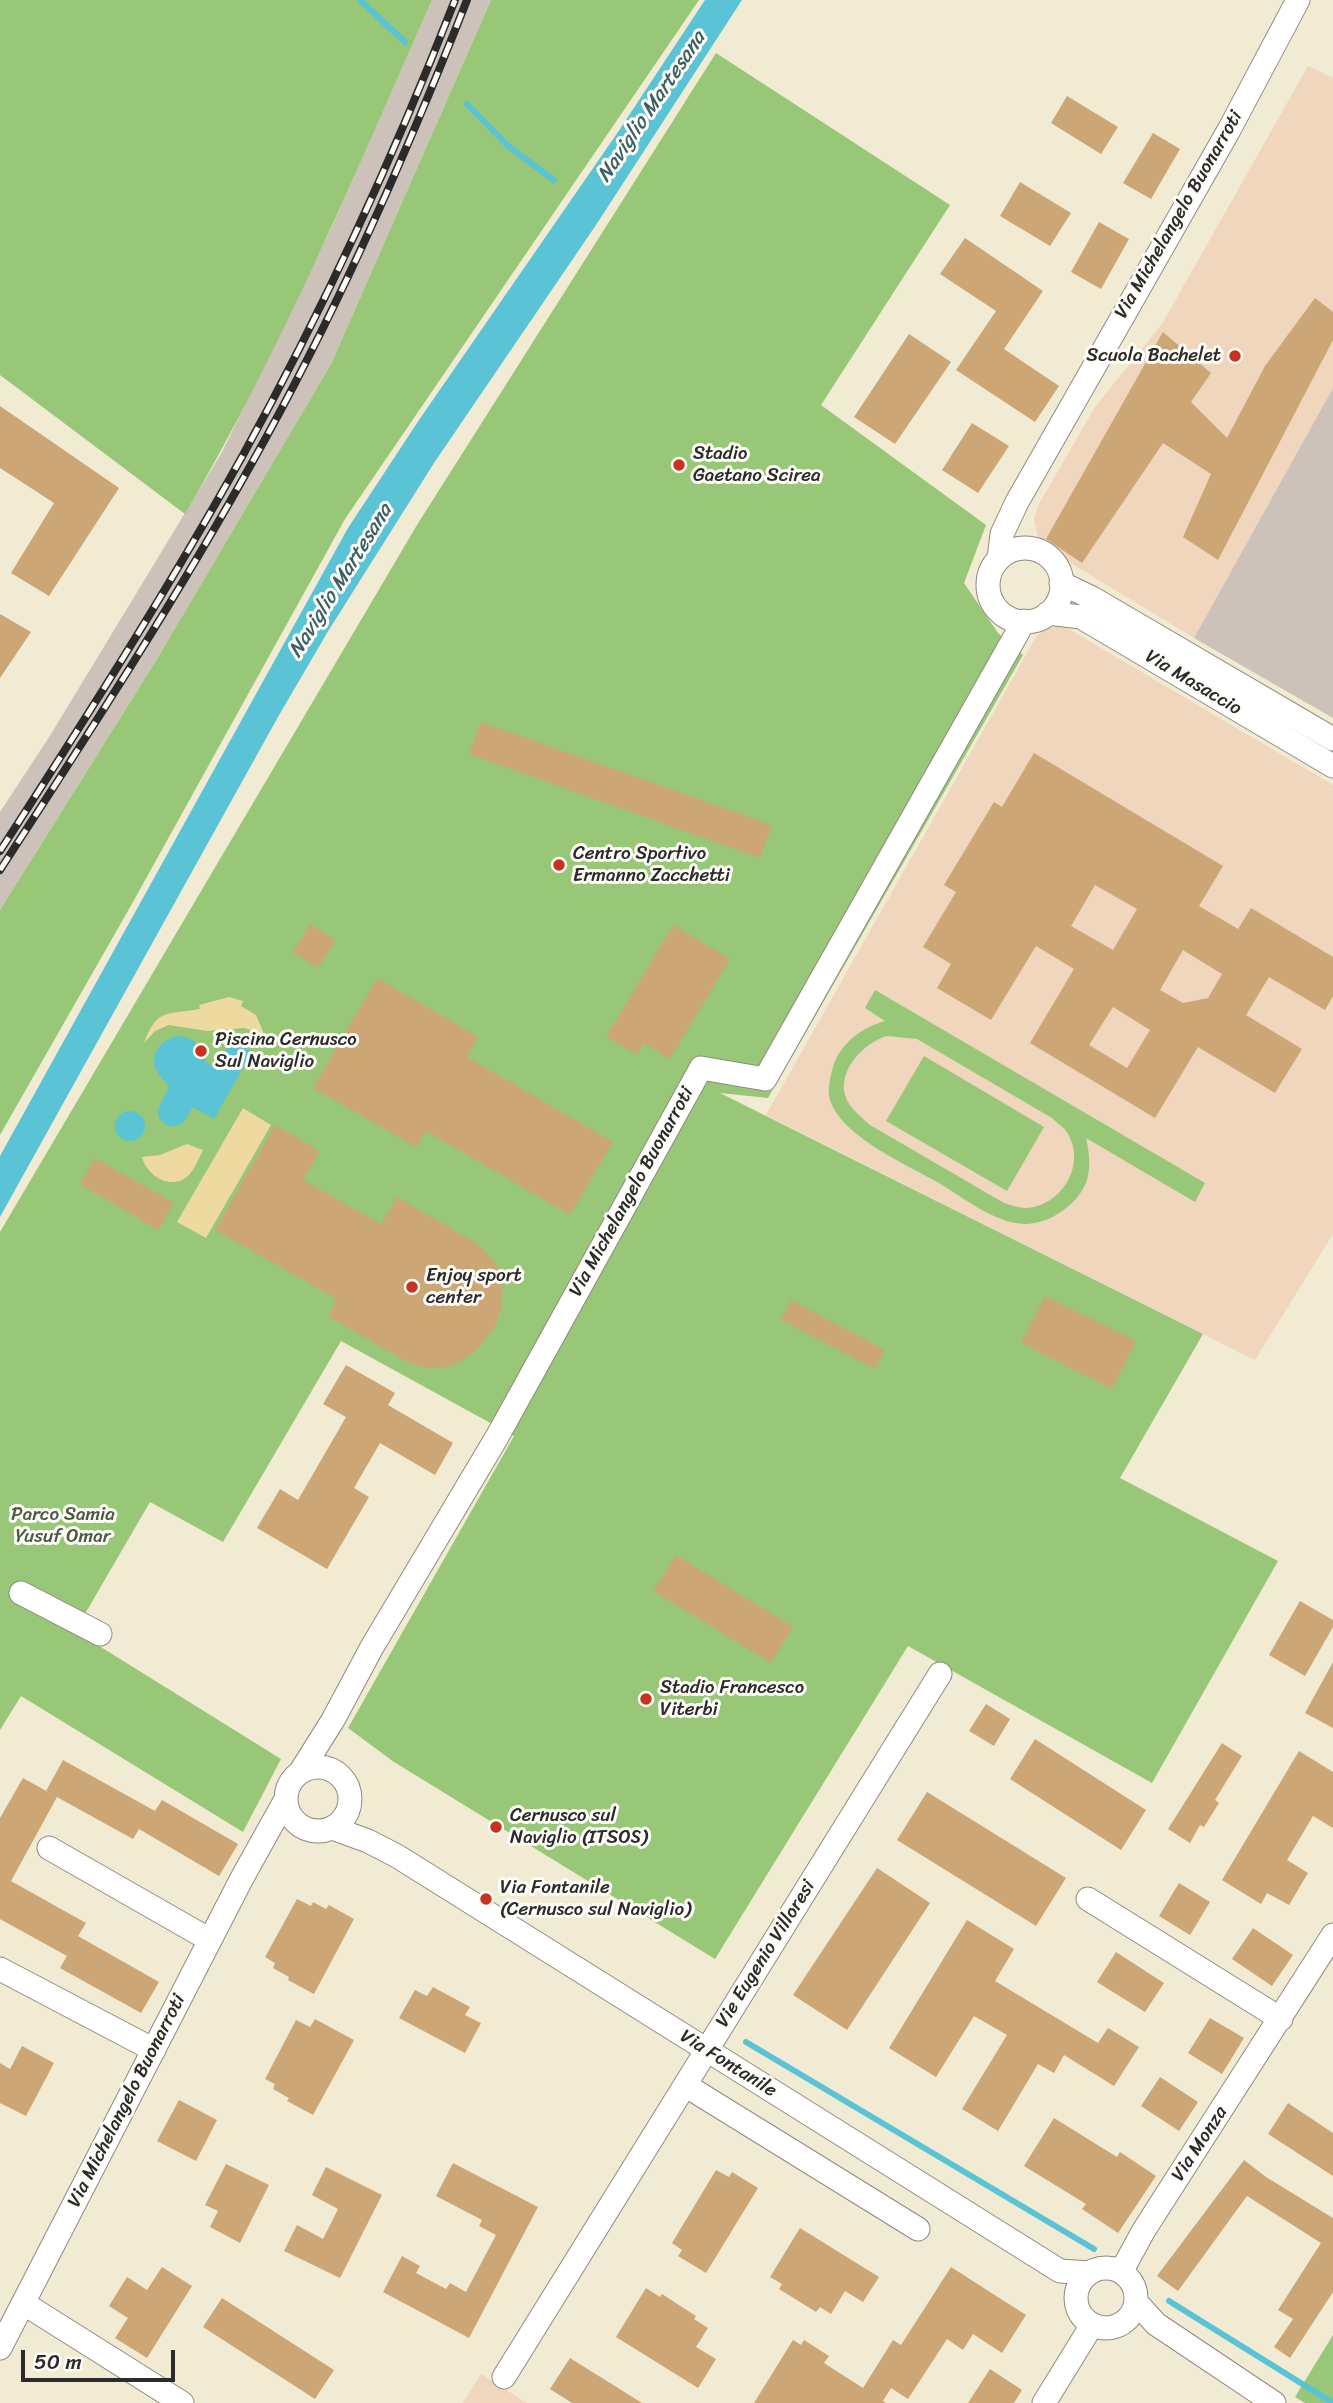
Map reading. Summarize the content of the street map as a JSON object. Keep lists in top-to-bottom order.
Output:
{
  "streets": {
    "street": [
      "Via Michelangelo Buonarroti",
      "Via Masaccio",
      "Vie Eugenio Villoresi",
      "Via Fontanile",
      "Via Monza"
    ]
  },
  "crossings": [
    ["Via Michelangelo Buonarroti", "Via Masaccio"],
    ["Via Michelangelo Buonarroti", "Via Fontanile"],
    ["Vie Eugenio Villoresi", "Via Fontanile"],
    ["Via Fontanile", "Via Monza"]
  ],
  "water": ["Naviglio Martesana"],
  "parks": ["Parco Samia Yusuf Omar"],
  "places": [
    "Scuola Bachelet",
    "Stadio Gaetano Scirea",
    "Centro Sportivo Ermanno Zacchetti",
    "Piscina Cernusco Sul Naviglio",
    "Enjoy sport center",
    "Stadio Francesco Viterbi",
    "Cernusco sul Naviglio (ITSOS)",
    "Via Fontanile (Cernusco sul Naviglio)"
  ],
  "scale_bar": "50 m"
}
